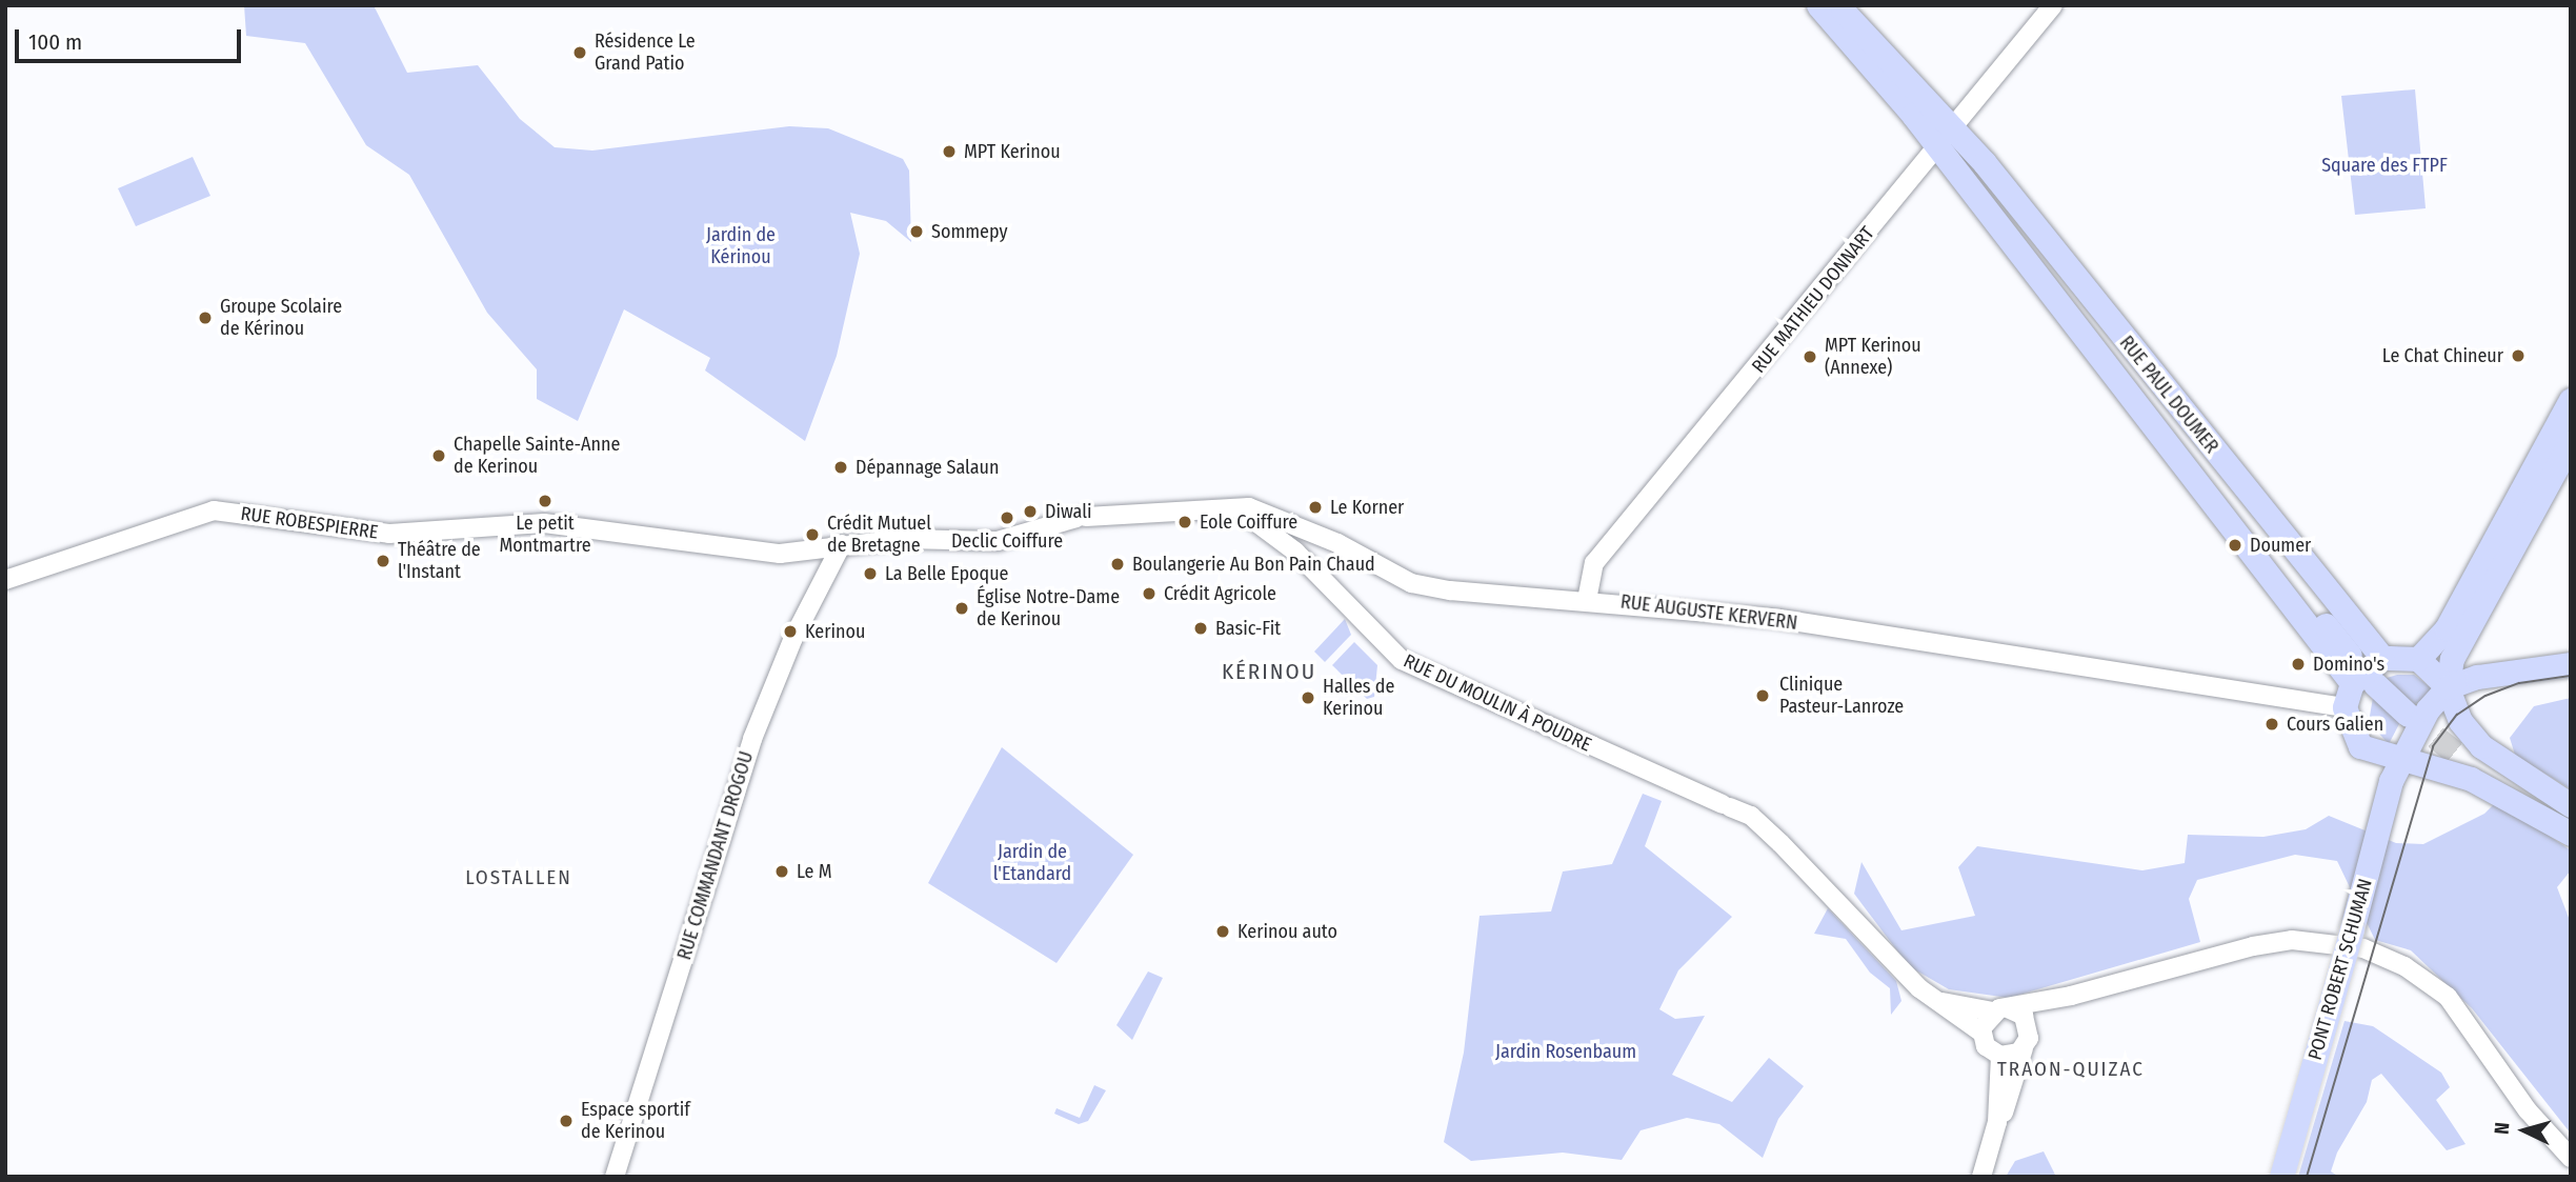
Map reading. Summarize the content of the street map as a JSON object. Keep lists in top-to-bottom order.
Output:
{
  "streets": {
    "main road": ["RUE PAUL DOUMER", "PONT ROBERT SCHUMAN"],
    "street": [
      "RUE MATHIEU DONNART",
      "RUE ROBESPIERRE",
      "RUE AUGUSTE KERVERN",
      "RUE DU MOULIN À POUDRE",
      "RUE COMMANDANT DROGOU"
    ]
  },
  "crossings": [
    ["RUE MATHIEU DONNART", "RUE PAUL DOUMER"],
    ["RUE MATHIEU DONNART", "RUE AUGUSTE KERVERN"],
    ["RUE ROBESPIERRE", "RUE AUGUSTE KERVERN"],
    ["RUE ROBESPIERRE", "RUE COMMANDANT DROGOU"],
    ["RUE AUGUSTE KERVERN", "RUE DU MOULIN À POUDRE"],
    ["RUE AUGUSTE KERVERN", "RUE COMMANDANT DROGOU"]
  ],
  "districts": ["KÉRINOU", "LOSTALLEN", "TRAON-QUIZAC"],
  "parks": [
    "Square des FTPF",
    "Jardin de Kérinou",
    "Jardin de l'Etandard",
    "Jardin Rosenbaum"
  ],
  "places": [
    "Résidence Le Grand Patio",
    "MPT Kerinou",
    "Sommepy",
    "Groupe Scolaire de Kérinou",
    "Le Chat Chineur",
    "MPT Kerinou (Annexe)",
    "Chapelle Sainte-Anne de Kerinou",
    "Dépannage Salaun",
    "Le petit Montmartre",
    "Le Korner",
    "Diwali",
    "Declic Coiffure",
    "Eole Coiffure",
    "Crédit Mutuel de Bretagne",
    "Doumer",
    "Théâtre de l'Instant",
    "Boulangerie Au Bon Pain Chaud",
    "La Belle Epoque",
    "Crédit Agricole",
    "Église Notre-Dame de Kerinou",
    "Basic-Fit",
    "Kerinou",
    "Domino's",
    "Clinique Pasteur-Lanroze",
    "Halles de Kerinou",
    "Cours Galien",
    "Le M",
    "Kerinou auto",
    "Espace sportif de Kerinou"
  ],
  "scale_bar": "100 m",
  "north": "left"
}
